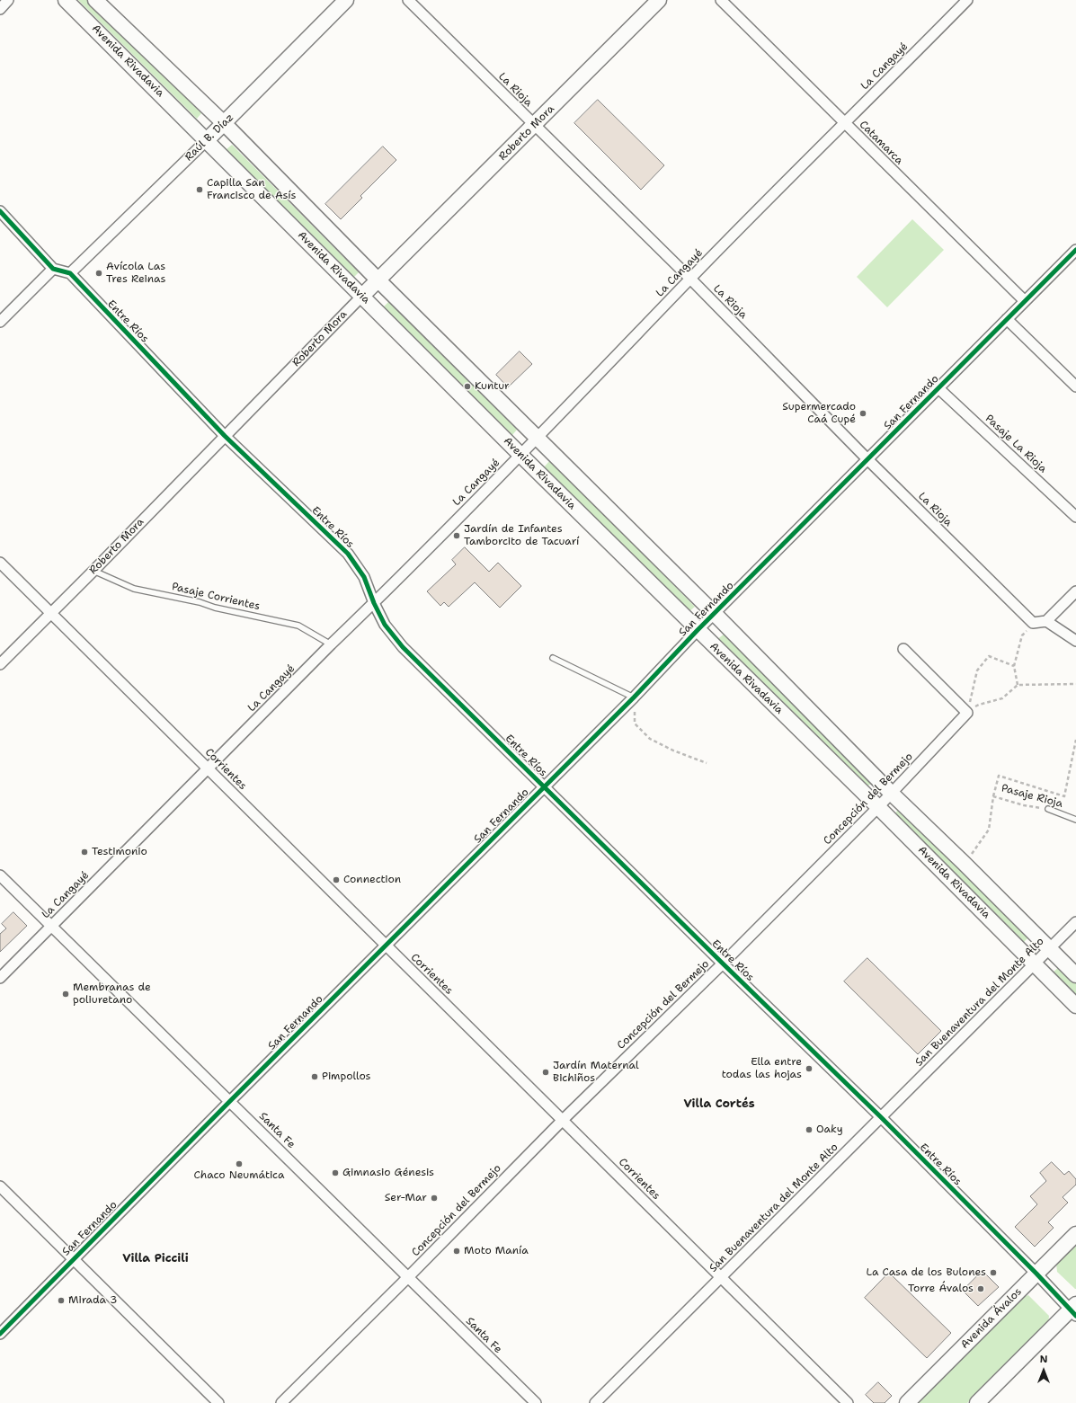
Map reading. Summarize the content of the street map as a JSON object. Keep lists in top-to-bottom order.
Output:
{
  "streets": {
    "street": [
      "Avenida Rivadavia",
      "La Cangayé",
      "La Rioja",
      "Roberto Mora",
      "Raúl B. Díaz",
      "Catamarca",
      "Entre Ríos",
      "San Fernando",
      "Pasaje La Rioja",
      "Corrientes",
      "Concepción del Bermejo",
      "San Buenaventura del Monte Alto",
      "Santa Fe",
      "Avenida Ávalos"
    ],
    "lane": ["Pasaje Corrientes", "Pasaje Rioja"]
  },
  "crossings": [
    ["Avenida Rivadavia", "La Cangayé"],
    ["Avenida Rivadavia", "Roberto Mora"],
    ["Avenida Rivadavia", "Raúl B. Díaz"],
    ["Avenida Rivadavia", "San Fernando"],
    ["Avenida Rivadavia", "Pasaje Rioja"],
    ["Avenida Rivadavia", "Concepción del Bermejo"],
    ["Avenida Rivadavia", "San Buenaventura del Monte Alto"],
    ["La Cangayé", "La Rioja"],
    ["La Cangayé", "Catamarca"],
    ["La Cangayé", "Entre Ríos"],
    ["La Cangayé", "Pasaje Corrientes"],
    ["La Cangayé", "Corrientes"],
    ["La Cangayé", "Santa Fe"],
    ["La Rioja", "Roberto Mora"],
    ["La Rioja", "San Fernando"],
    ["Roberto Mora", "Entre Ríos"],
    ["Roberto Mora", "Pasaje Corrientes"],
    ["Roberto Mora", "Corrientes"],
    ["Raúl B. Díaz", "Entre Ríos"],
    ["Catamarca", "San Fernando"],
    ["Entre Ríos", "San Fernando"],
    ["Entre Ríos", "Concepción del Bermejo"],
    ["Entre Ríos", "San Buenaventura del Monte Alto"],
    ["Entre Ríos", "Avenida Ávalos"],
    ["San Fernando", "Pasaje La Rioja"],
    ["San Fernando", "Corrientes"],
    ["San Fernando", "Santa Fe"],
    ["Corrientes", "Concepción del Bermejo"],
    ["Corrientes", "San Buenaventura del Monte Alto"],
    ["Concepción del Bermejo", "Santa Fe"]
  ],
  "districts": ["Villa Cortés", "Villa Piccili"],
  "places": [
    "Capilla San Francisco de Asís",
    "Avícola Las Tres Reinas",
    "Kuntur",
    "Supermercado Caá Cupé",
    "Jardín de Infantes Tamborcito de Tacuarí",
    "Testimonio",
    "Connection",
    "Membranas de poliuretano",
    "Ella entre todas las hojas",
    "Jardín Maternal Bichiños",
    "Pimpollos",
    "Oaky",
    "Chaco Neumática",
    "Gimnasio Génesis",
    "Ser-Mar",
    "Moto Manía",
    "La Casa de los Bulones",
    "Torre Ávalos",
    "Mirada 3"
  ],
  "north": "top"
}
